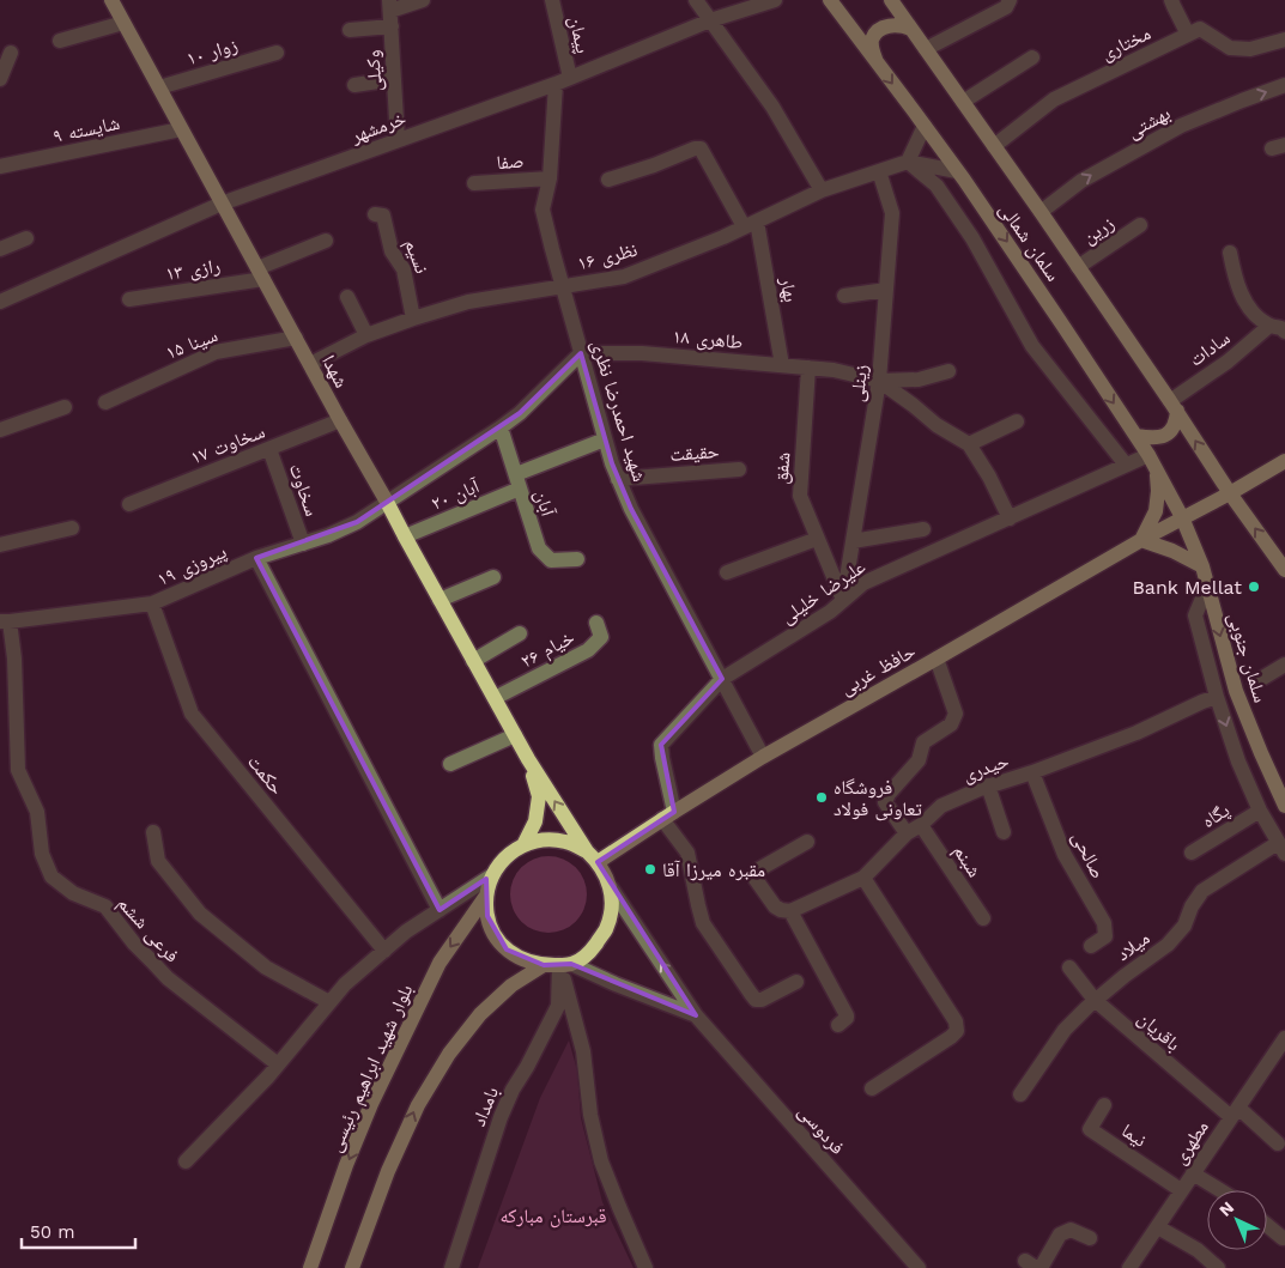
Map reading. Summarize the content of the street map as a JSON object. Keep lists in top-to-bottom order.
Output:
{
  "streets": {
    "main road": [
      "سلمان شمالی",
      "شهدا",
      "سلمان جنوبی",
      "حافظ غربی",
      "بلوار شهید ابراهیم رئیسی"
    ],
    "street": [
      "پیمان",
      "مختاری",
      "زوار ۱۰",
      "وکیلی",
      "بهشتی",
      "خرمشهر",
      "شایسته ۹",
      "صفا",
      "زرین",
      "نسیم",
      "نظری ۱۶",
      "رازی ۱۳",
      "بهار",
      "طاهری ۱۸",
      "سینا ۱۵",
      "سادات",
      "زینلی",
      "شهید احمدرضا نظری",
      "سخاوت ۱۷",
      "حقیقت",
      "شفق",
      "سخاوت",
      "آبان ۲۰",
      "آبان",
      "پیروزی ۱۹",
      "علیرضا خلیلی",
      "خیام ۲۶",
      "حیدری",
      "حکمت",
      "پگاه",
      "صالحی",
      "شبنم",
      "فرعی ششم",
      "میلاد",
      "باقریان",
      "بامداد",
      "فردوسی",
      "نیما",
      "مطهری"
    ]
  },
  "crossings": [
    ["پیمان", "خرمشهر"],
    ["پیمان", "شهید احمدرضا نظری"],
    ["مختاری", "سلمان شمالی"],
    ["زوار ۱۰", "شهدا"],
    ["وکیلی", "خرمشهر"],
    ["بهشتی", "سلمان شمالی"],
    ["خرمشهر", "شهدا"],
    ["خرمشهر", "شهید احمدرضا نظری"],
    ["شایسته ۹", "شهدا"],
    ["صفا", "شهید احمدرضا نظری"],
    ["زرین", "سلمان شمالی"],
    ["سلمان شمالی", "سادات"],
    ["سلمان شمالی", "علیرضا خلیلی"],
    ["سلمان شمالی", "سلمان جنوبی"],
    ["سلمان شمالی", "حافظ غربی"],
    ["نسیم", "نظری ۱۶"],
    ["نظری ۱۶", "بهار"],
    ["نظری ۱۶", "شهدا"],
    ["نظری ۱۶", "زینلی"],
    ["نظری ۱۶", "شهید احمدرضا نظری"],
    ["رازی ۱۳", "شهدا"],
    ["بهار", "طاهری ۱۸"],
    ["طاهری ۱۸", "زینلی"],
    ["طاهری ۱۸", "شهید احمدرضا نظری"],
    ["طاهری ۱۸", "شفق"],
    ["طاهری ۱۸", "علیرضا خلیلی"],
    ["سینا ۱۵", "شهدا"],
    ["شهدا", "سخاوت ۱۷"],
    ["شهدا", "آبان ۲۰"],
    ["شهدا", "پیروزی ۱۹"],
    ["شهدا", "خیام ۲۶"],
    ["زینلی", "شفق"],
    ["زینلی", "علیرضا خلیلی"],
    ["شهید احمدرضا نظری", "حقیقت"],
    ["شهید احمدرضا نظری", "آبان ۲۰"],
    ["شهید احمدرضا نظری", "علیرضا خلیلی"],
    ["شهید احمدرضا نظری", "حافظ غربی"],
    ["سخاوت ۱۷", "سخاوت"],
    ["شفق", "علیرضا خلیلی"],
    ["سخاوت", "پیروزی ۱۹"],
    ["آبان ۲۰", "آبان"],
    ["پیروزی ۱۹", "حکمت"],
    ["پیروزی ۱۹", "فرعی ششم"],
    ["علیرضا خلیلی", "حافظ غربی"],
    ["سلمان جنوبی", "حافظ غربی"],
    ["حافظ غربی", "بلوار شهید ابراهیم رئیسی"],
    ["حافظ غربی", "بامداد"],
    ["حافظ غربی", "فردوسی"],
    ["حیدری", "صالحی"],
    ["حیدری", "شبنم"],
    ["میلاد", "باقریان"],
    ["باقریان", "مطهری"],
    ["بلوار شهید ابراهیم رئیسی", "بامداد"],
    ["بلوار شهید ابراهیم رئیسی", "فردوسی"],
    ["بامداد", "فردوسی"],
    ["نیما", "مطهری"]
  ],
  "one_way": ["بهشتی", "سلمان جنوبی"],
  "parks": ["قبرستان مبارکه"],
  "places": ["Bank Mellat", "فروشگاه تعاونی فولاد", "مقبره میرزا آقا"],
  "scale_bar": "50 m",
  "north": "top left"
}
